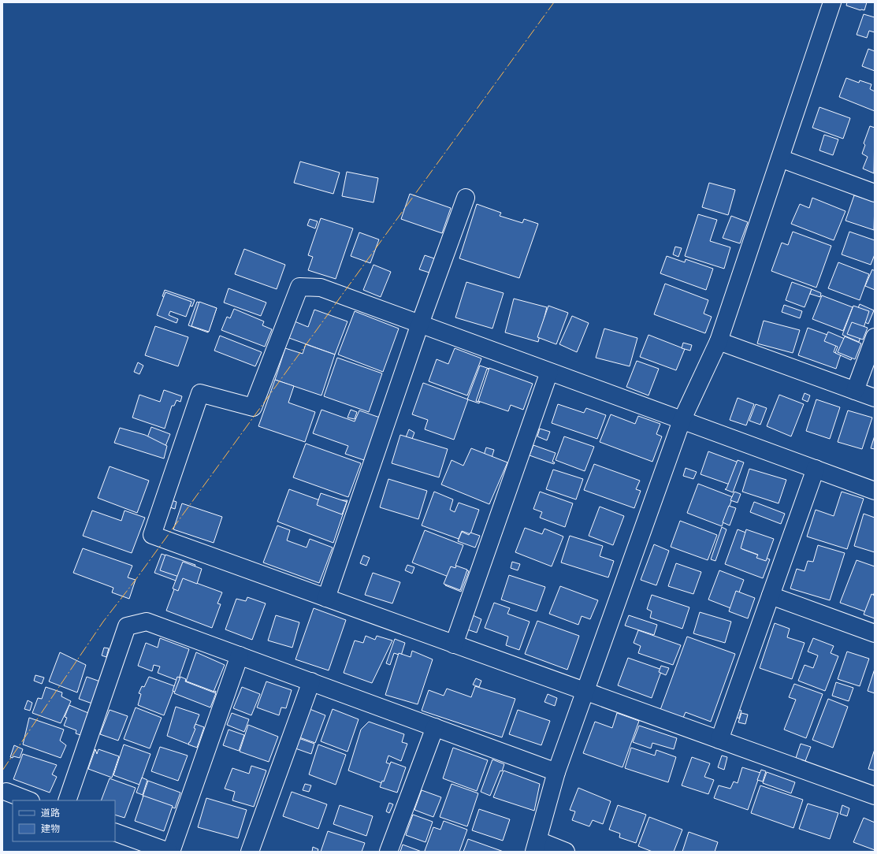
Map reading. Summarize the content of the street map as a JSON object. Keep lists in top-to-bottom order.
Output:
{
  "legend": ["道路", "建物"]
}
